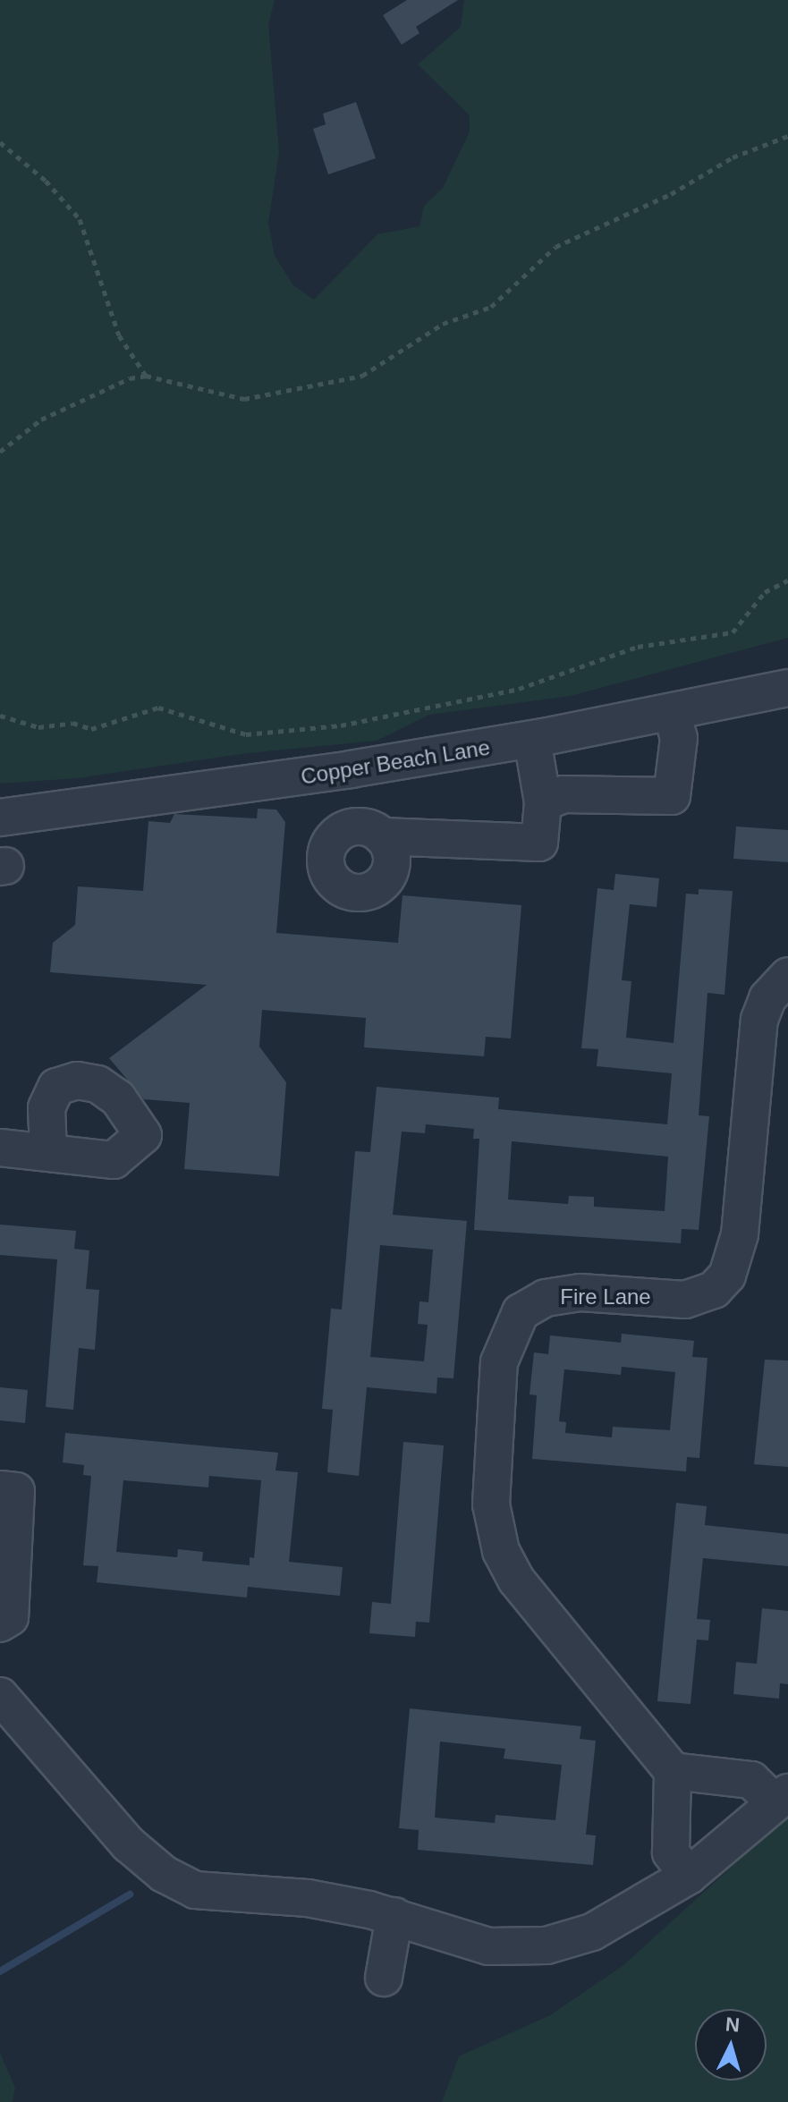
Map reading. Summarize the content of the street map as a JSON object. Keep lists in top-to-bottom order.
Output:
{
  "streets": {
    "street": ["Copper Beach Lane", "Fire Lane"]
  },
  "north": "top"
}
